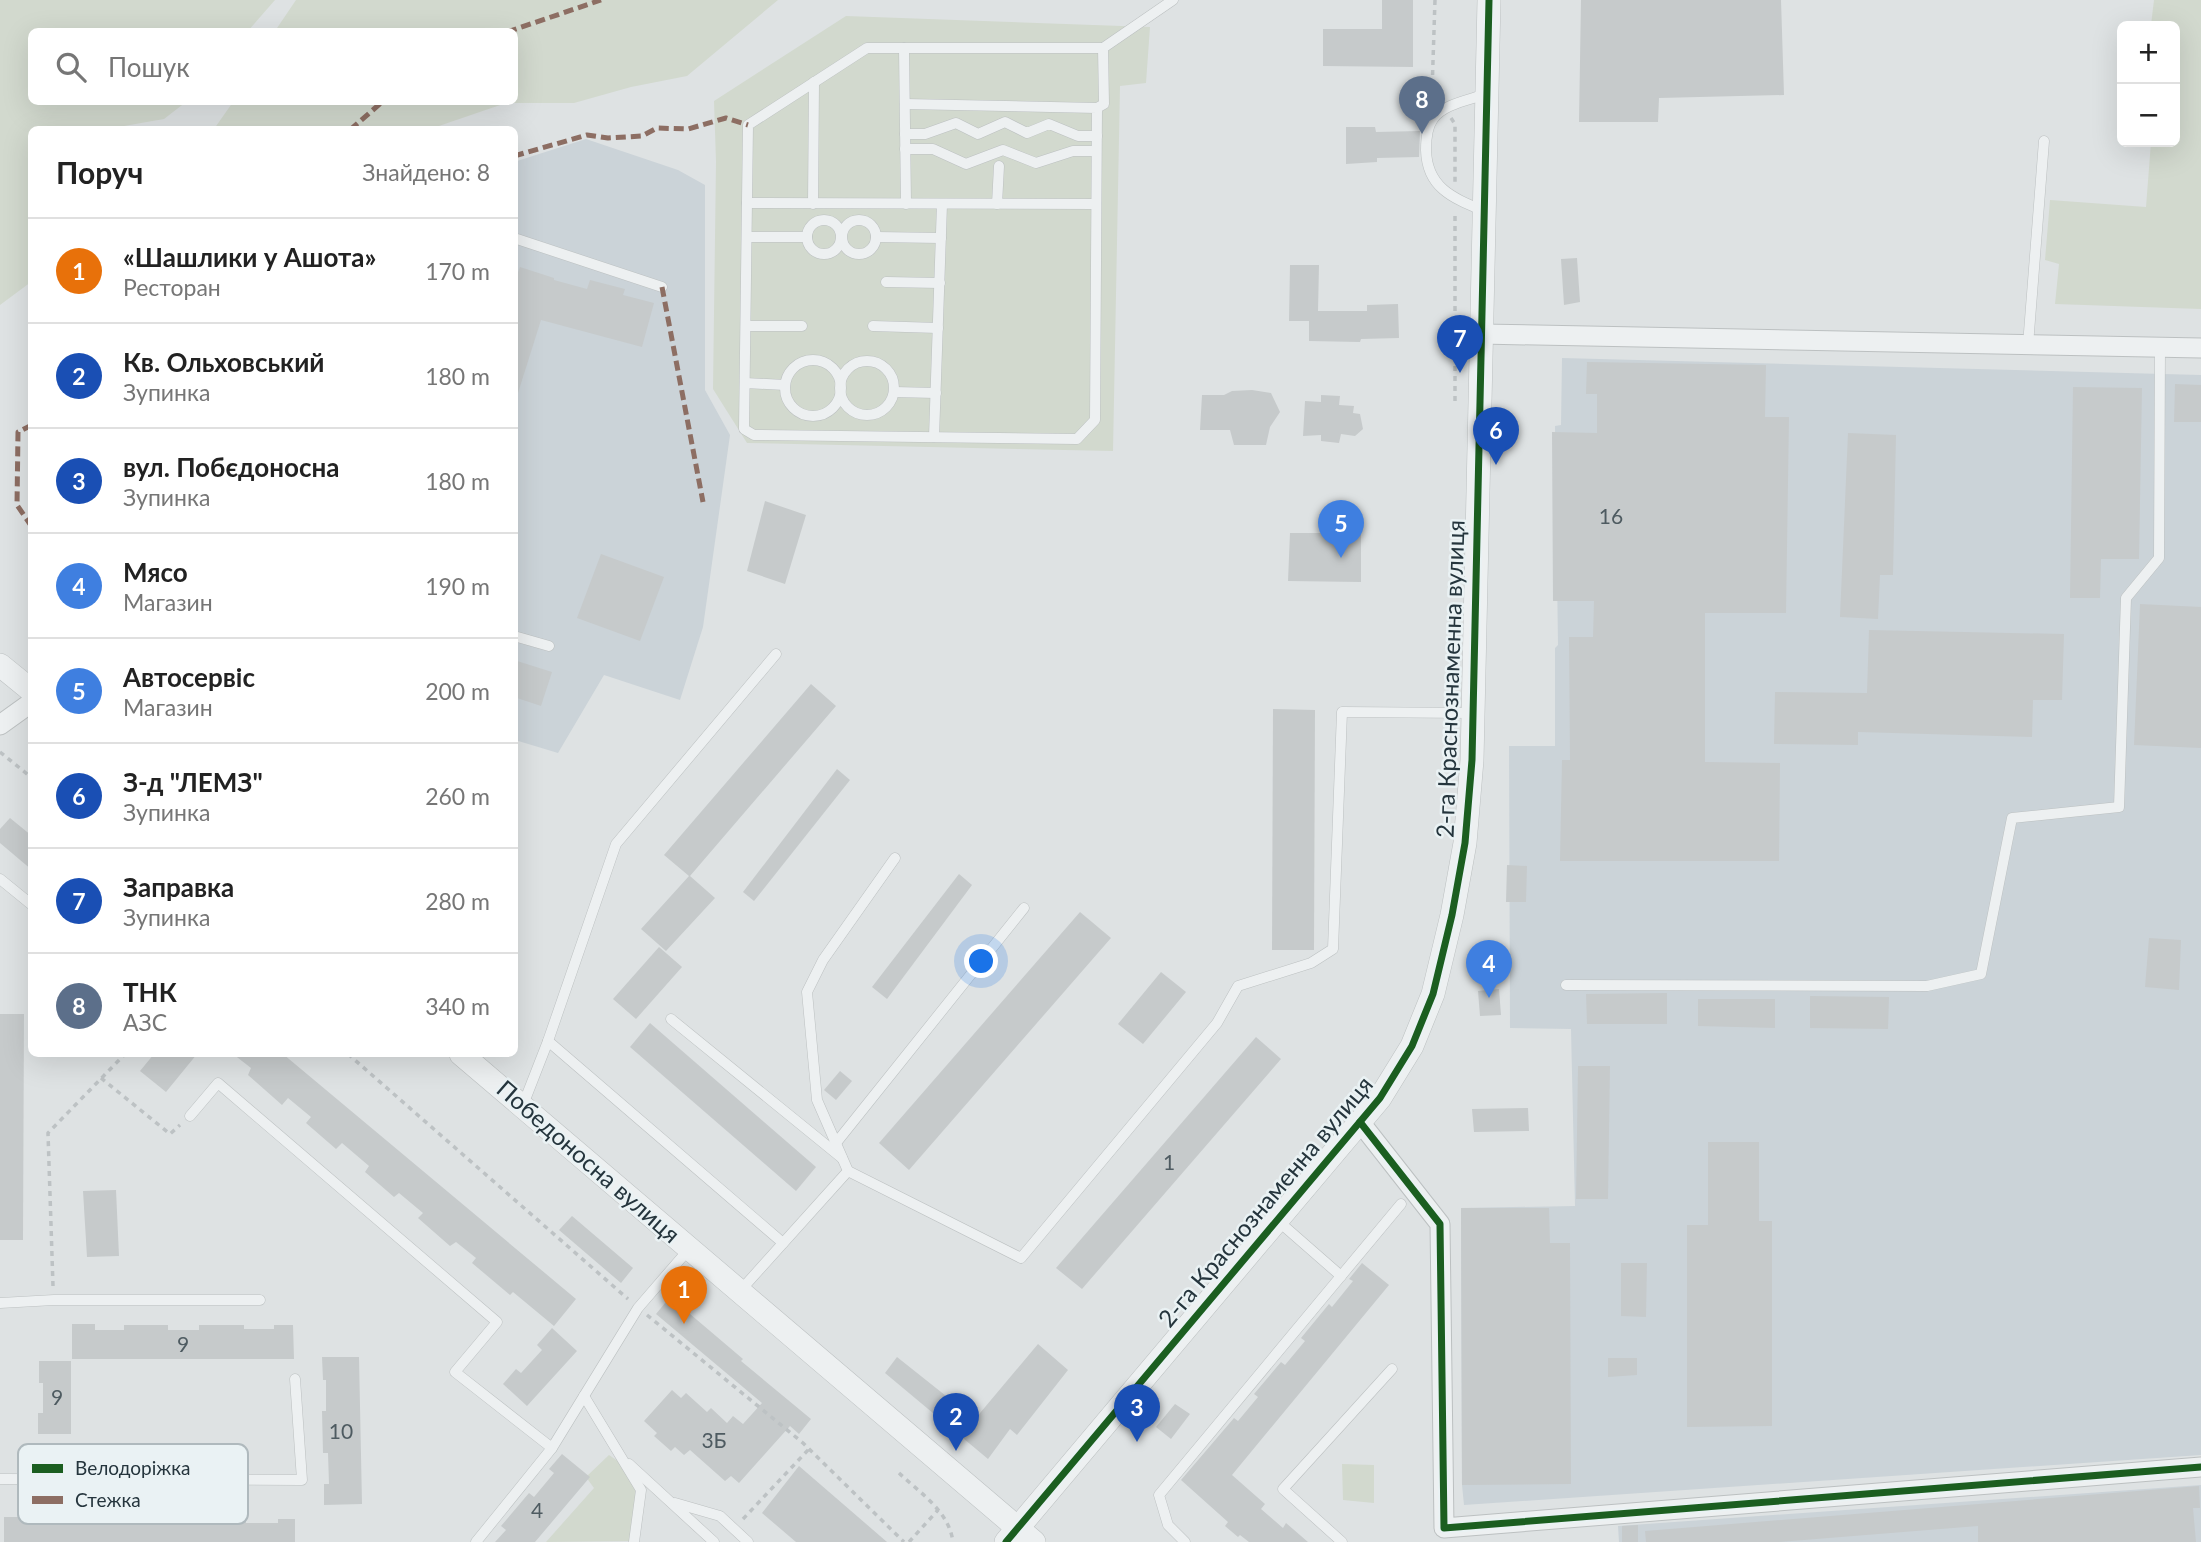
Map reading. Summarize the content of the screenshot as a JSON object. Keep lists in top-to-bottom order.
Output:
{
  "streets": {
    "street": ["2-га Краснознаменна вулиця", "Победоносна вулиця"]
  },
  "crossings": [
    ["2-га Краснознаменна вулиця", "Победоносна вулиця"]
  ],
  "house_numbers": [
    "16",
    "1",
    "9",
    "9",
    "10",
    "3Б",
    "4"
  ],
  "legend": ["Велодоріжка", "Стежка"],
  "page": {
    "map_buttons": ["+", "−"],
    "search": "Пошук",
    "pins": [
      "8",
      "7",
      "6",
      "5",
      "4",
      "1",
      "3",
      "2"
    ],
    "heading": ["Поруч", "Знайдено: 8"],
    "list": [
      {
        "mark": "1",
        "name": "«Шашлики у Ашота»",
        "note": "Ресторан",
        "value": "170 m"
      },
      {
        "mark": "2",
        "name": "Кв. Ольховський",
        "note": "Зупинка",
        "value": "180 m"
      },
      {
        "mark": "3",
        "name": "вул. Побєдоносна",
        "note": "Зупинка",
        "value": "180 m"
      },
      {
        "mark": "4",
        "name": "Мясо",
        "note": "Магазин",
        "value": "190 m"
      },
      {
        "mark": "5",
        "name": "Автосервіс",
        "note": "Магазин",
        "value": "200 m"
      },
      {
        "mark": "6",
        "name": "З-д \"ЛЕМЗ\"",
        "note": "Зупинка",
        "value": "260 m"
      },
      {
        "mark": "7",
        "name": "Заправка",
        "note": "Зупинка",
        "value": "280 m"
      },
      {
        "mark": "8",
        "name": "ТНК",
        "note": "АЗС",
        "value": "340 m"
      }
    ]
  }
}
